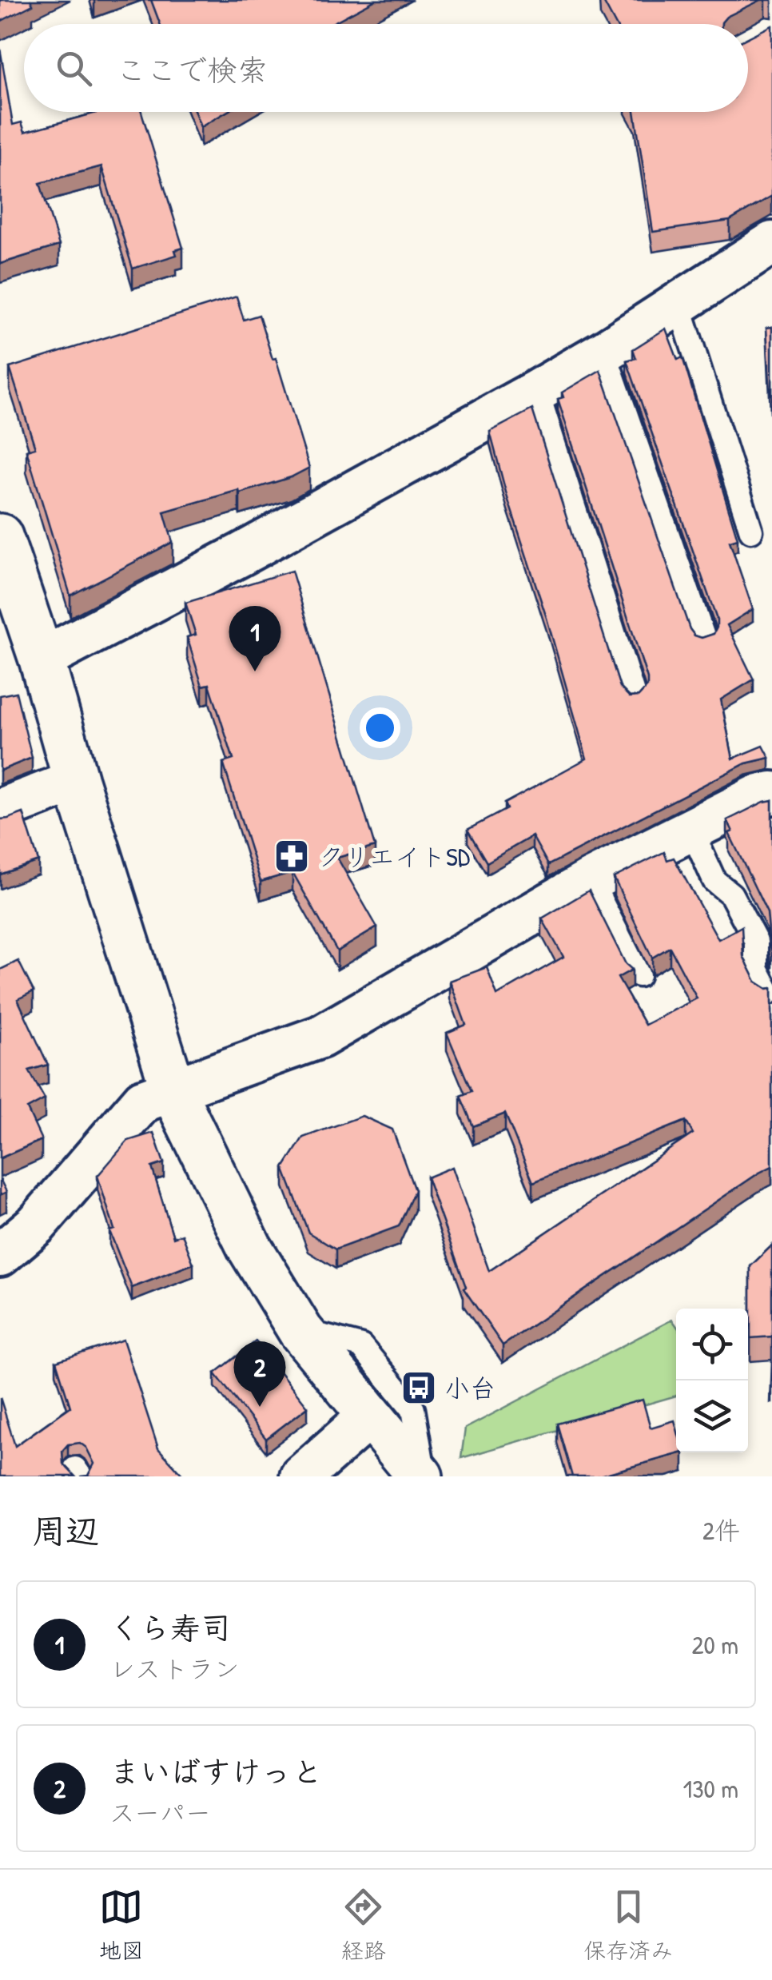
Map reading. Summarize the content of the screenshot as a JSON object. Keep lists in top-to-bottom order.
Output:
{
  "places": {
    "pharmacy": ["クリエイトSD"],
    "bus stop": ["小台"]
  },
  "page": {
    "search": "ここで検索",
    "pins": ["1", "2"],
    "heading": ["周辺", "2件"],
    "list": [
      {
        "mark": "1",
        "name": "くら寿司",
        "note": "レストラン",
        "value": "20 m"
      },
      {
        "mark": "2",
        "name": "まいばすけっと",
        "note": "スーパー",
        "value": "130 m"
      }
    ],
    "nav": ["地図", "経路", "保存済み"]
  }
}
